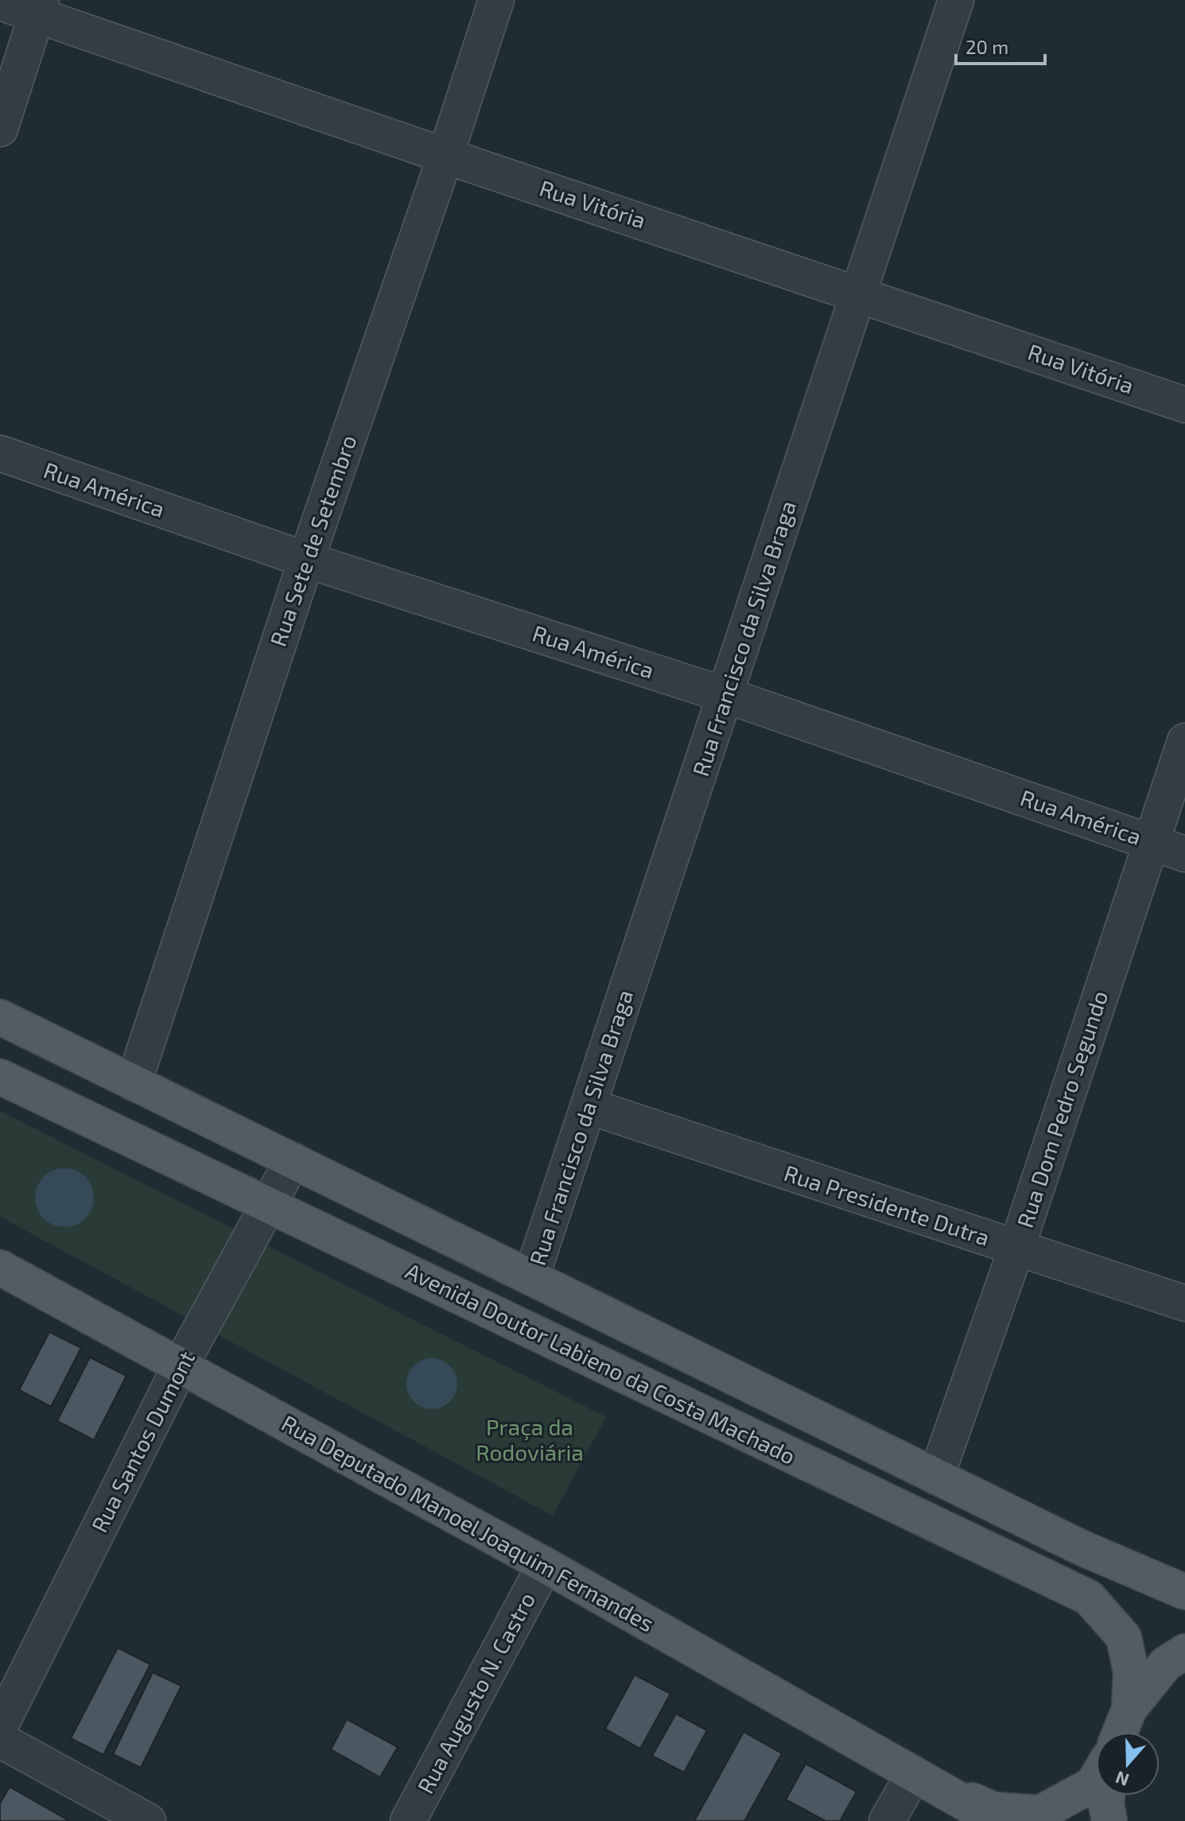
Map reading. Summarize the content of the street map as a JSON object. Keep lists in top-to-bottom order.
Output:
{
  "streets": {
    "main road": ["Avenida Doutor Labieno da Costa Machado", "Rua Deputado Manoel Joaquim Fernandes"],
    "street": [
      "Rua Vitória",
      "Rua América",
      "Rua Sete de Setembro",
      "Rua Francisco da Silva Braga",
      "Rua Dom Pedro Segundo",
      "Rua Presidente Dutra",
      "Rua Santos Dumont",
      "Rua Augusto N. Castro"
    ]
  },
  "crossings": [
    ["Rua Vitória", "Rua Sete de Setembro"],
    ["Rua Vitória", "Rua Francisco da Silva Braga"],
    ["Rua América", "Rua Sete de Setembro"],
    ["Rua América", "Rua Francisco da Silva Braga"],
    ["Rua América", "Rua Dom Pedro Segundo"],
    ["Rua Sete de Setembro", "Avenida Doutor Labieno da Costa Machado"],
    ["Rua Francisco da Silva Braga", "Rua Presidente Dutra"],
    ["Rua Francisco da Silva Braga", "Avenida Doutor Labieno da Costa Machado"],
    ["Rua Dom Pedro Segundo", "Rua Presidente Dutra"],
    ["Rua Dom Pedro Segundo", "Avenida Doutor Labieno da Costa Machado"],
    ["Avenida Doutor Labieno da Costa Machado", "Rua Santos Dumont"],
    ["Rua Santos Dumont", "Rua Deputado Manoel Joaquim Fernandes"],
    ["Rua Deputado Manoel Joaquim Fernandes", "Rua Augusto N. Castro"]
  ],
  "parks": ["Praça da Rodoviária"],
  "scale_bar": "20 m",
  "north": "bottom"
}
